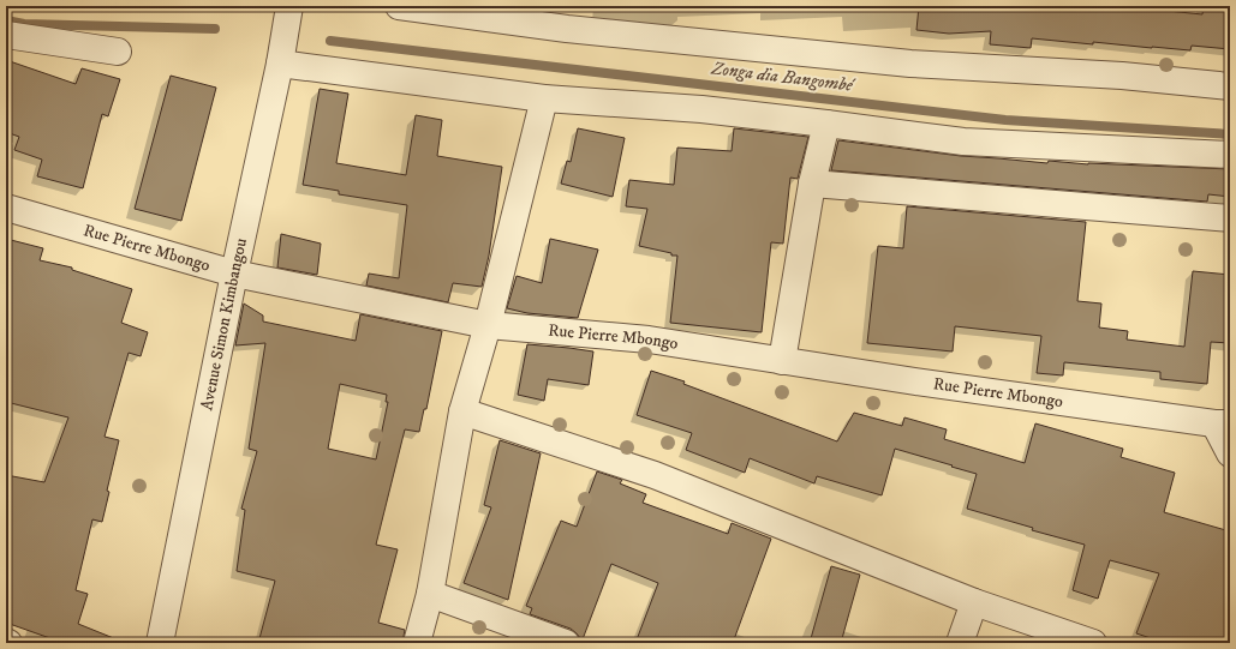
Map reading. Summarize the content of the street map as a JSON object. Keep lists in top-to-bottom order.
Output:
{
  "streets": {
    "street": ["Rue Pierre Mbongo", "Avenue Simon Kimbangou"]
  },
  "crossings": [
    ["Rue Pierre Mbongo", "Avenue Simon Kimbangou"]
  ],
  "water": ["Zonga dia Bangombé"]
}
